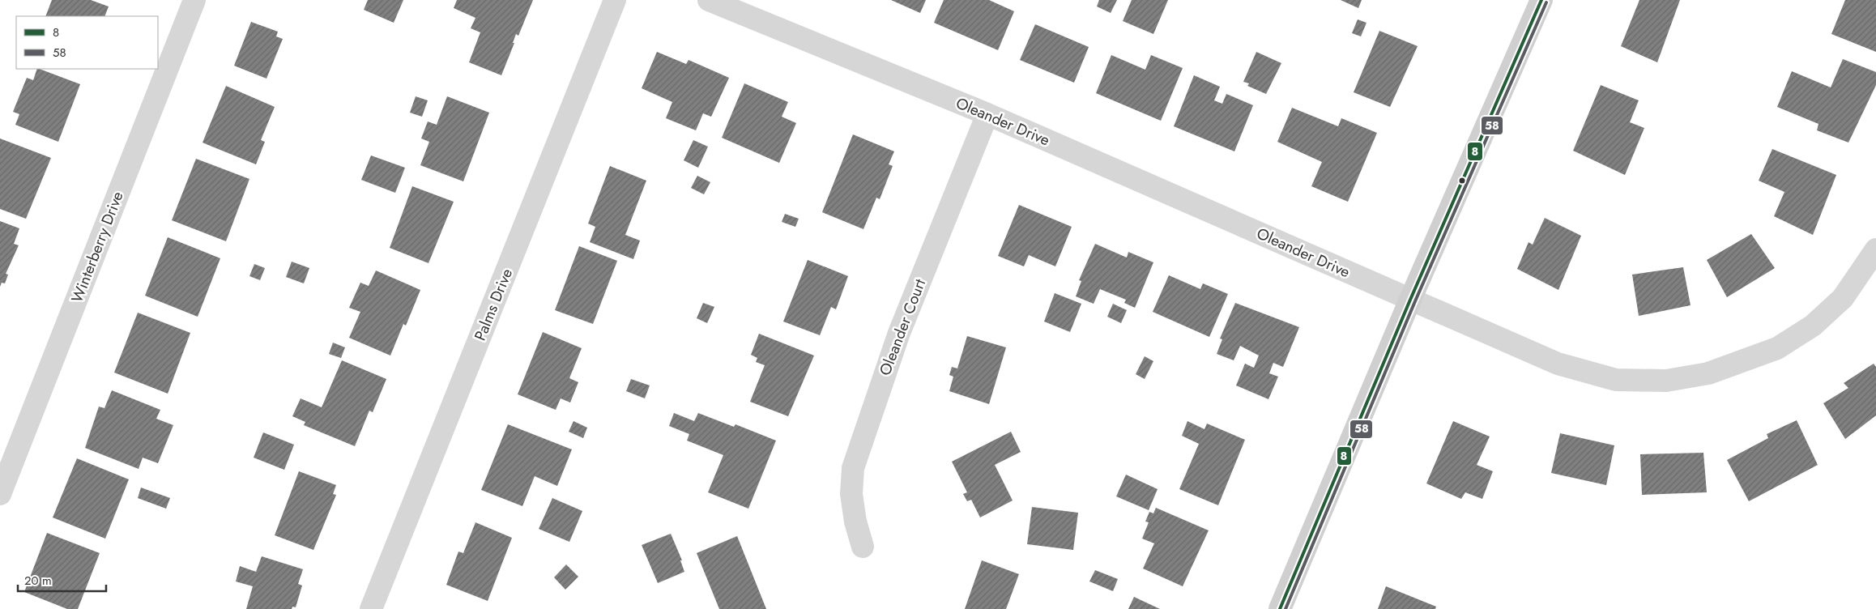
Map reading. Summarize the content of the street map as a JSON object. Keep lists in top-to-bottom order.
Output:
{
  "streets": {
    "street": [
      "Oleander Drive",
      "Winterberry Drive",
      "Palms Drive",
      "Oleander Court"
    ]
  },
  "crossings": [
    ["Oleander Drive", "Oleander Court"]
  ],
  "lines": ["transit line 8", "transit line 58"],
  "legend": ["8", "58"],
  "scale_bar": "20 m"
}
